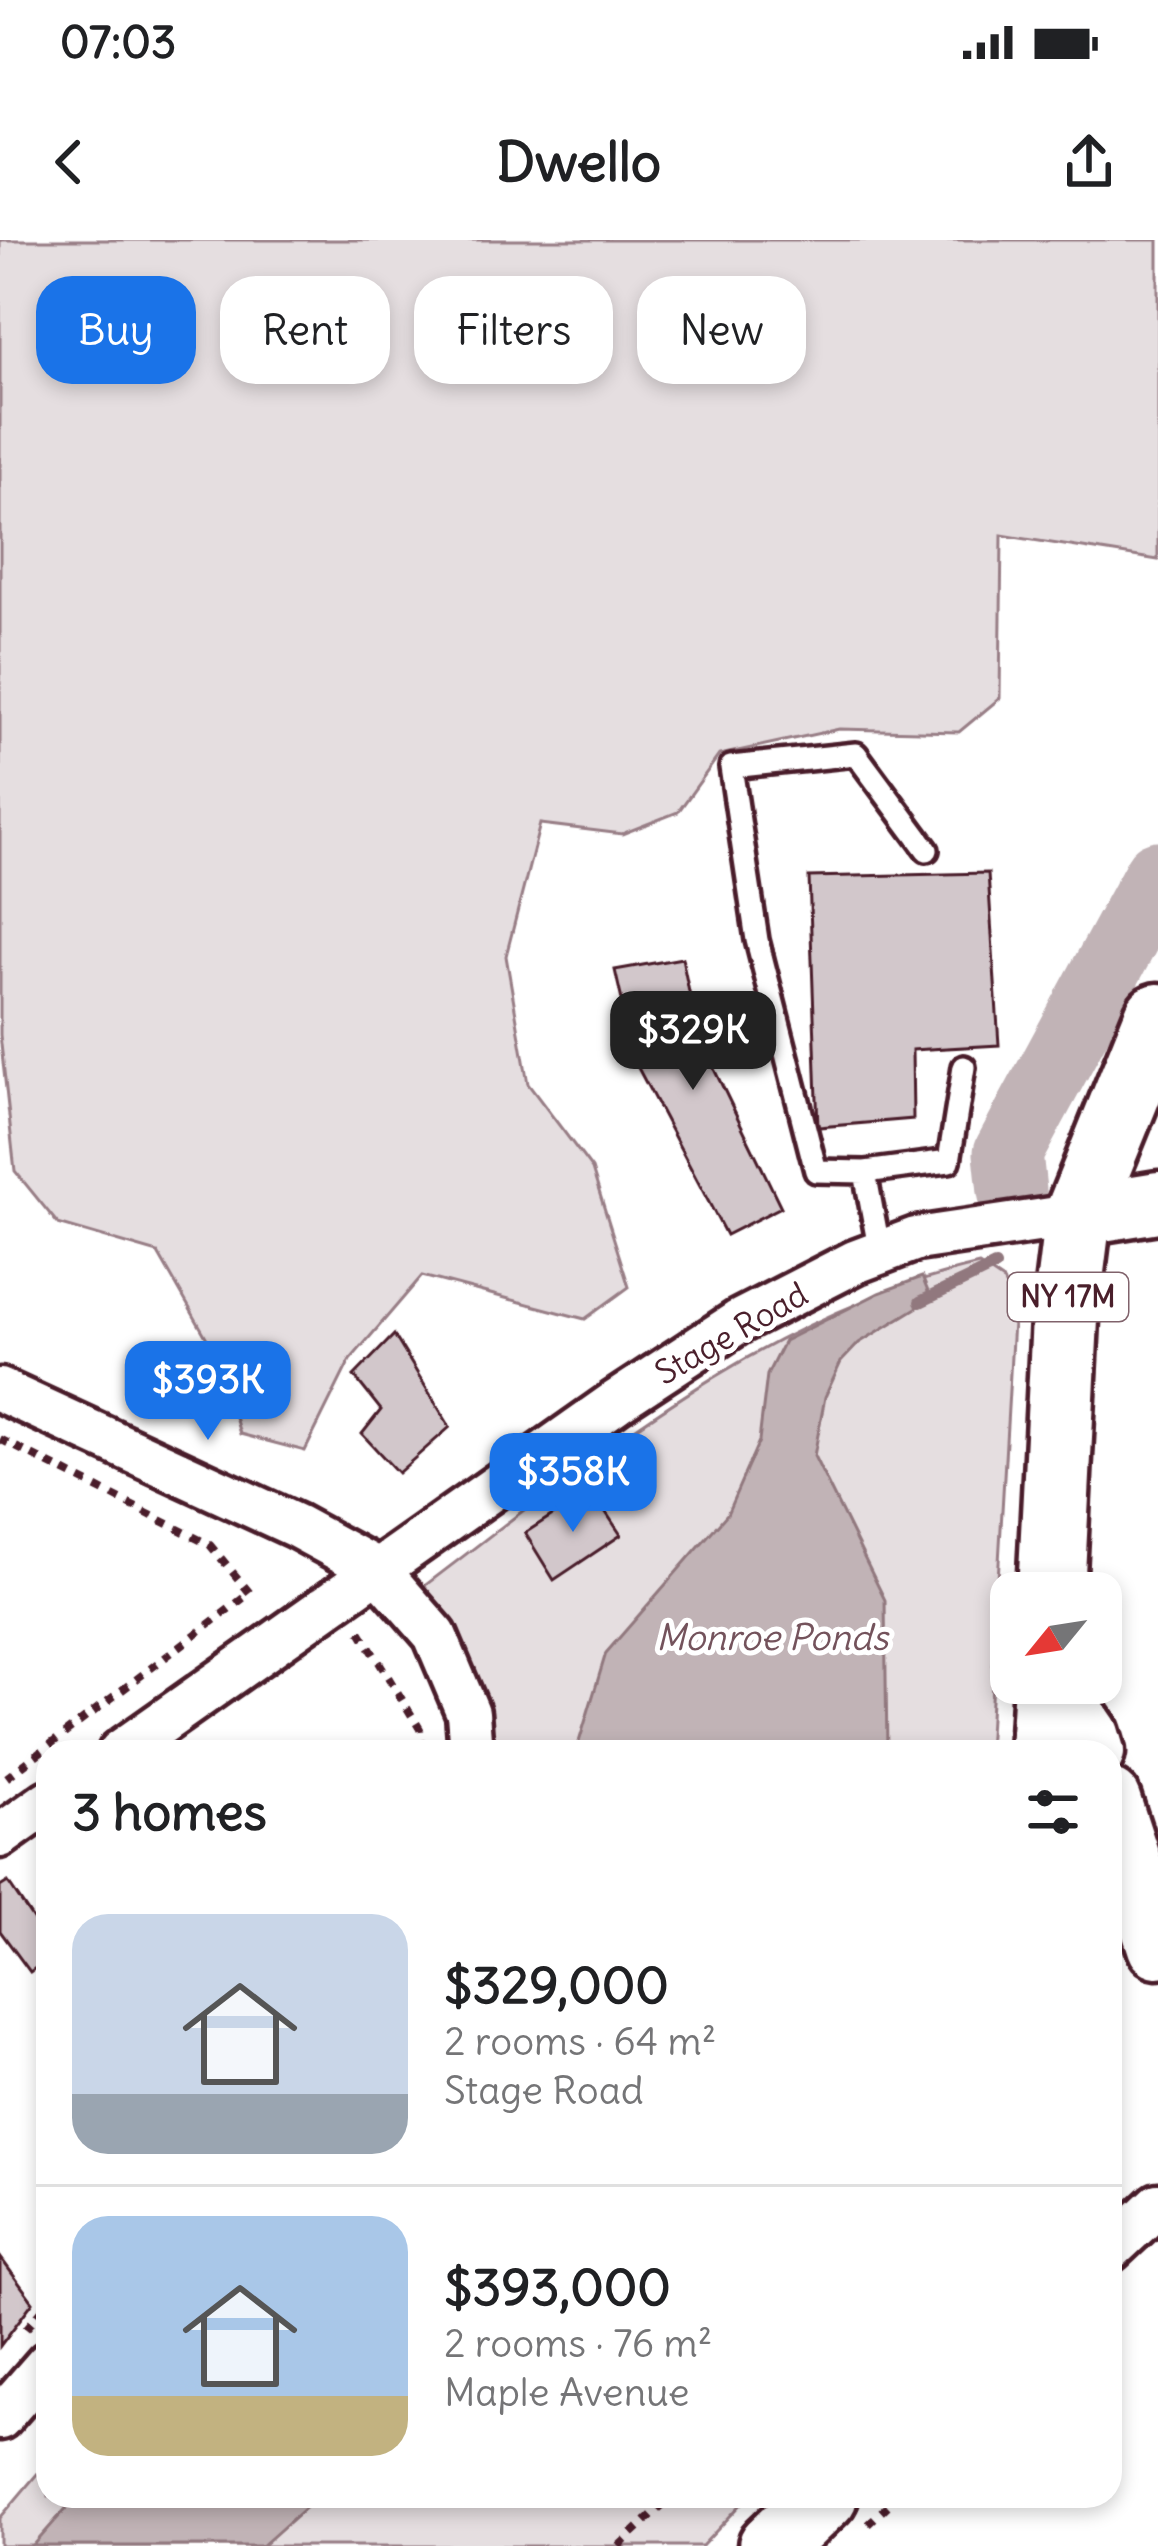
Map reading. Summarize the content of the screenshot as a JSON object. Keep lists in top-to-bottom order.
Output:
{
  "streets": {
    "main road": ["NY 17M"],
    "street": ["Stage Road"]
  },
  "crossings": [
    ["NY 17M", "Stage Road"]
  ],
  "water": ["Monroe Ponds"],
  "north": "bottom left",
  "page": {
    "status": "07:03",
    "header": "Dwello",
    "chip": [
      "Buy",
      "Rent",
      "Filters",
      "New"
    ],
    "price": ["$329K", "$393K", "$358K"],
    "heading": "3 homes",
    "list": [
      {
        "name": "$329,000",
        "note": "2 rooms · 64 m² · Stage Road"
      },
      {
        "name": "$393,000",
        "note": "2 rooms · 76 m² · Maple Avenue"
      }
    ]
  }
}
